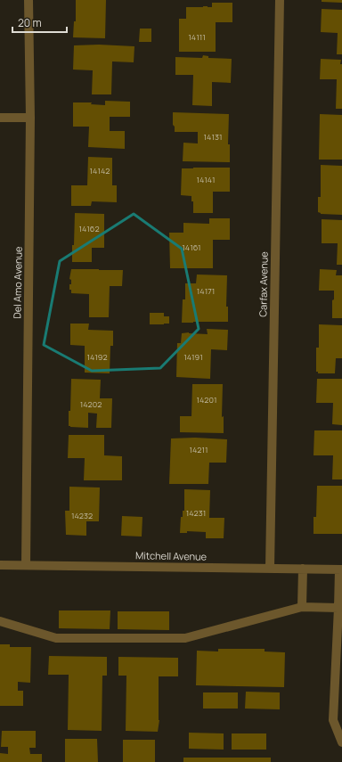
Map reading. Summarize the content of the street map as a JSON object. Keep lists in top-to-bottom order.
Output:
{
  "streets": {
    "street": ["Del Amo Avenue", "Carfax Avenue", "Mitchell Avenue"]
  },
  "crossings": [
    ["Del Amo Avenue", "Mitchell Avenue"],
    ["Carfax Avenue", "Mitchell Avenue"]
  ],
  "house_numbers": [
    "14111",
    "14131",
    "14142",
    "14141",
    "14162",
    "14161",
    "14171",
    "14192",
    "14191",
    "14201",
    "14202",
    "14211",
    "14231",
    "14232"
  ],
  "scale_bar": "20 m"
}
